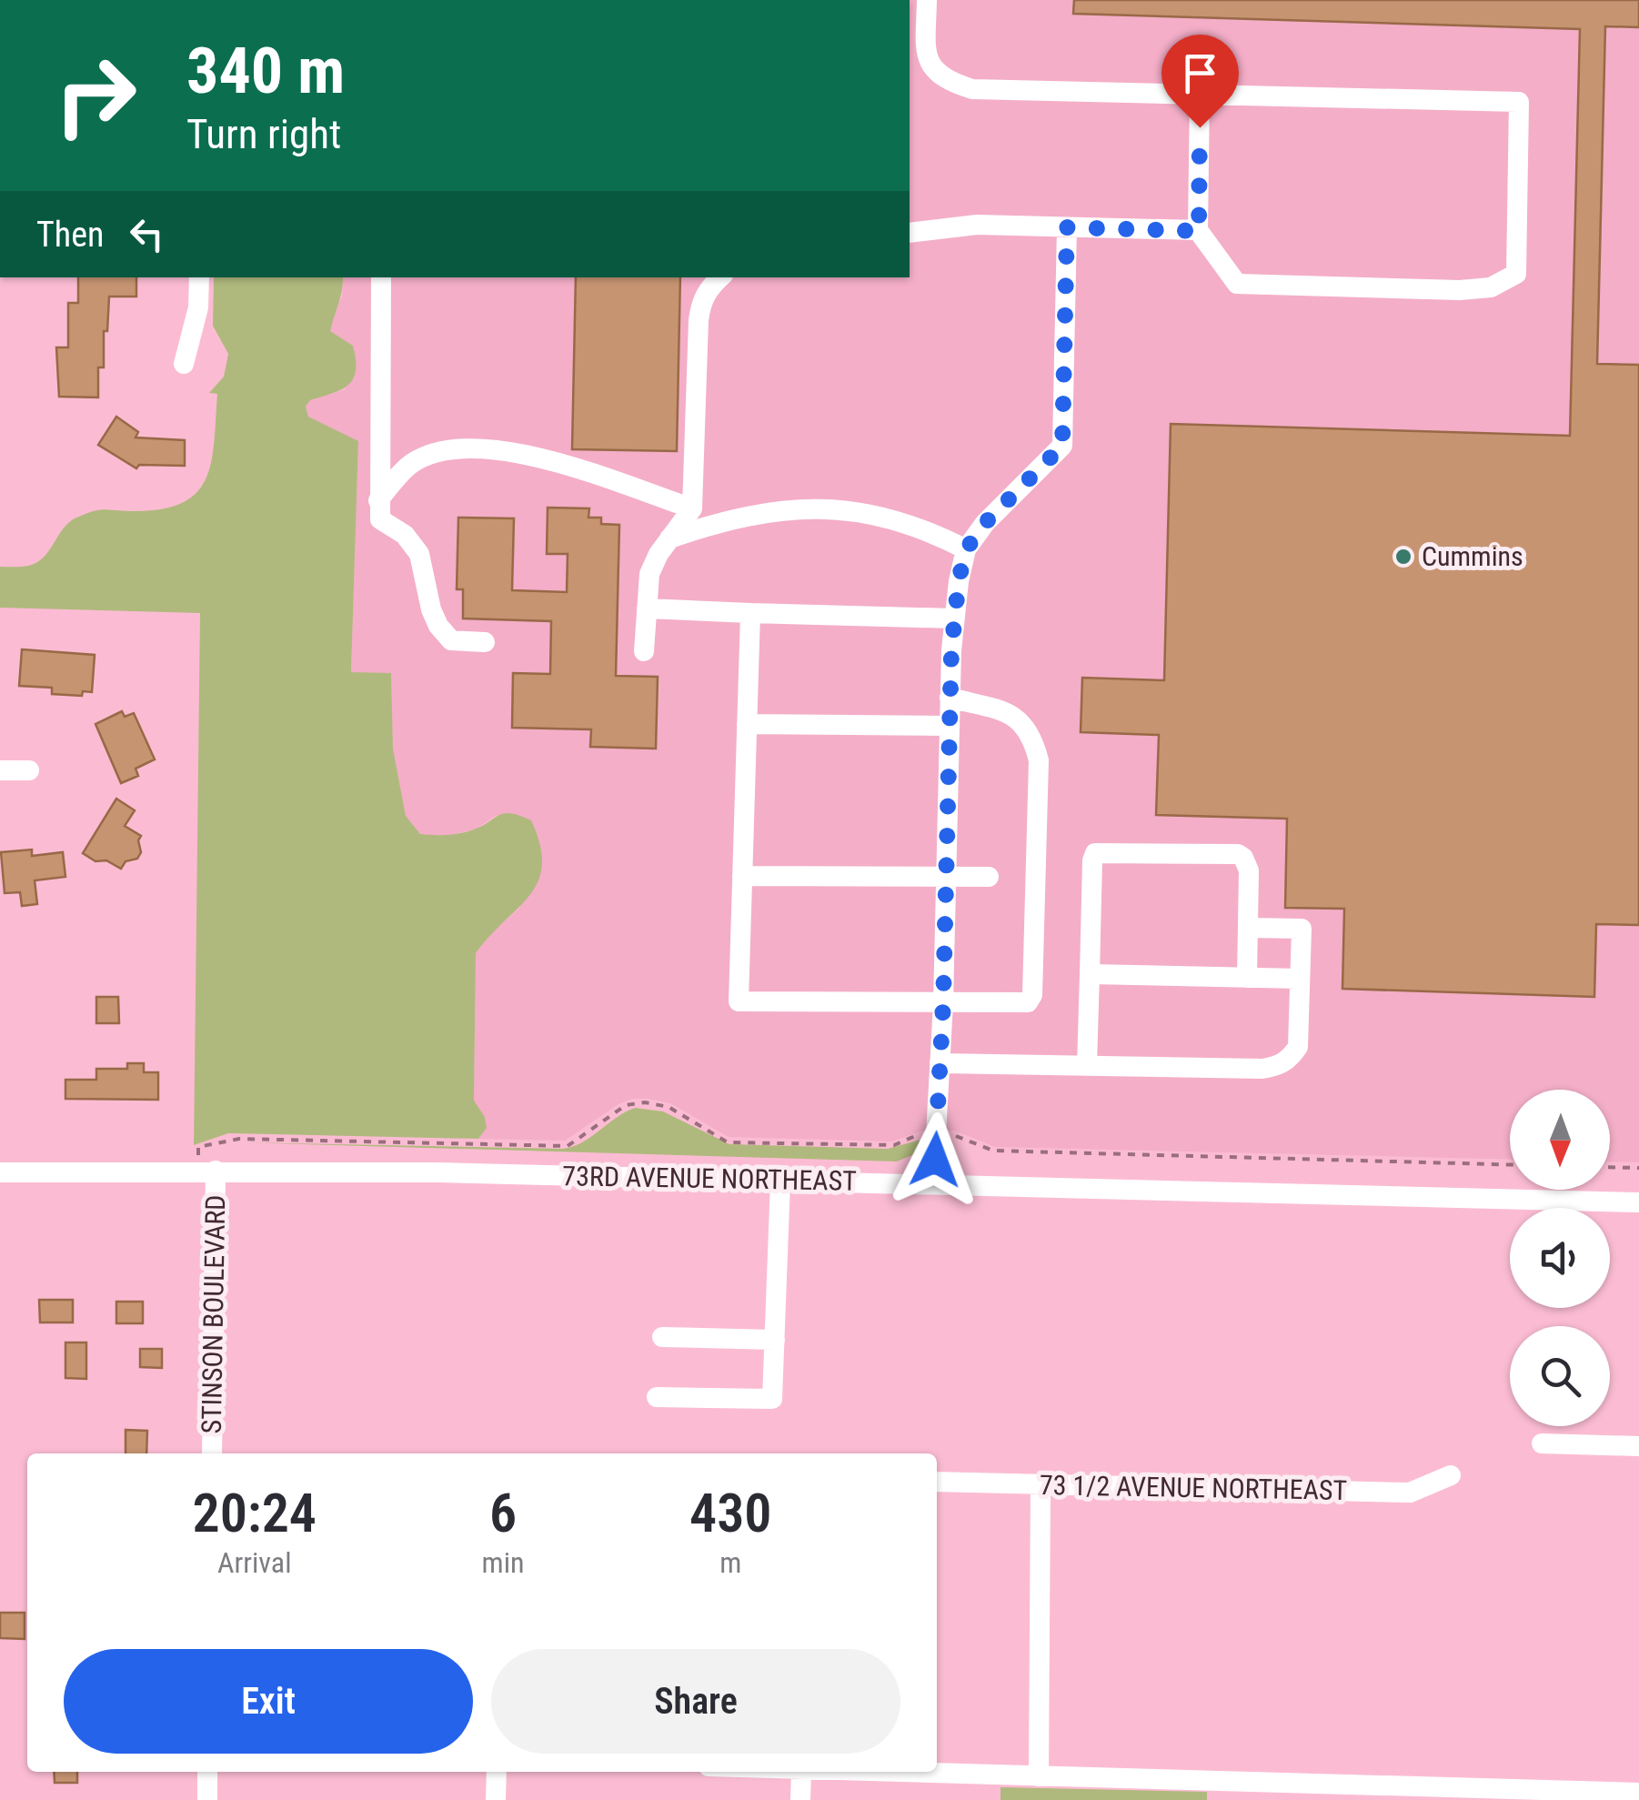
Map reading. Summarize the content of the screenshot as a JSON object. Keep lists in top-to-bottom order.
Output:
{
  "streets": {
    "street": ["73RD AVENUE NORTHEAST", "STINSON BOULEVARD", "73 1/2 AVENUE NORTHEAST"]
  },
  "crossings": [
    ["73RD AVENUE NORTHEAST", "STINSON BOULEVARD"]
  ],
  "places": ["Cummins"],
  "north": "bottom",
  "page": {
    "turn": ["340 m", "Turn right"],
    "then": "Then",
    "eta": [
      "20:24",
      "Arrival",
      "6",
      "min",
      "430",
      "m"
    ],
    "buttons": ["Exit", "Share"]
  }
}
